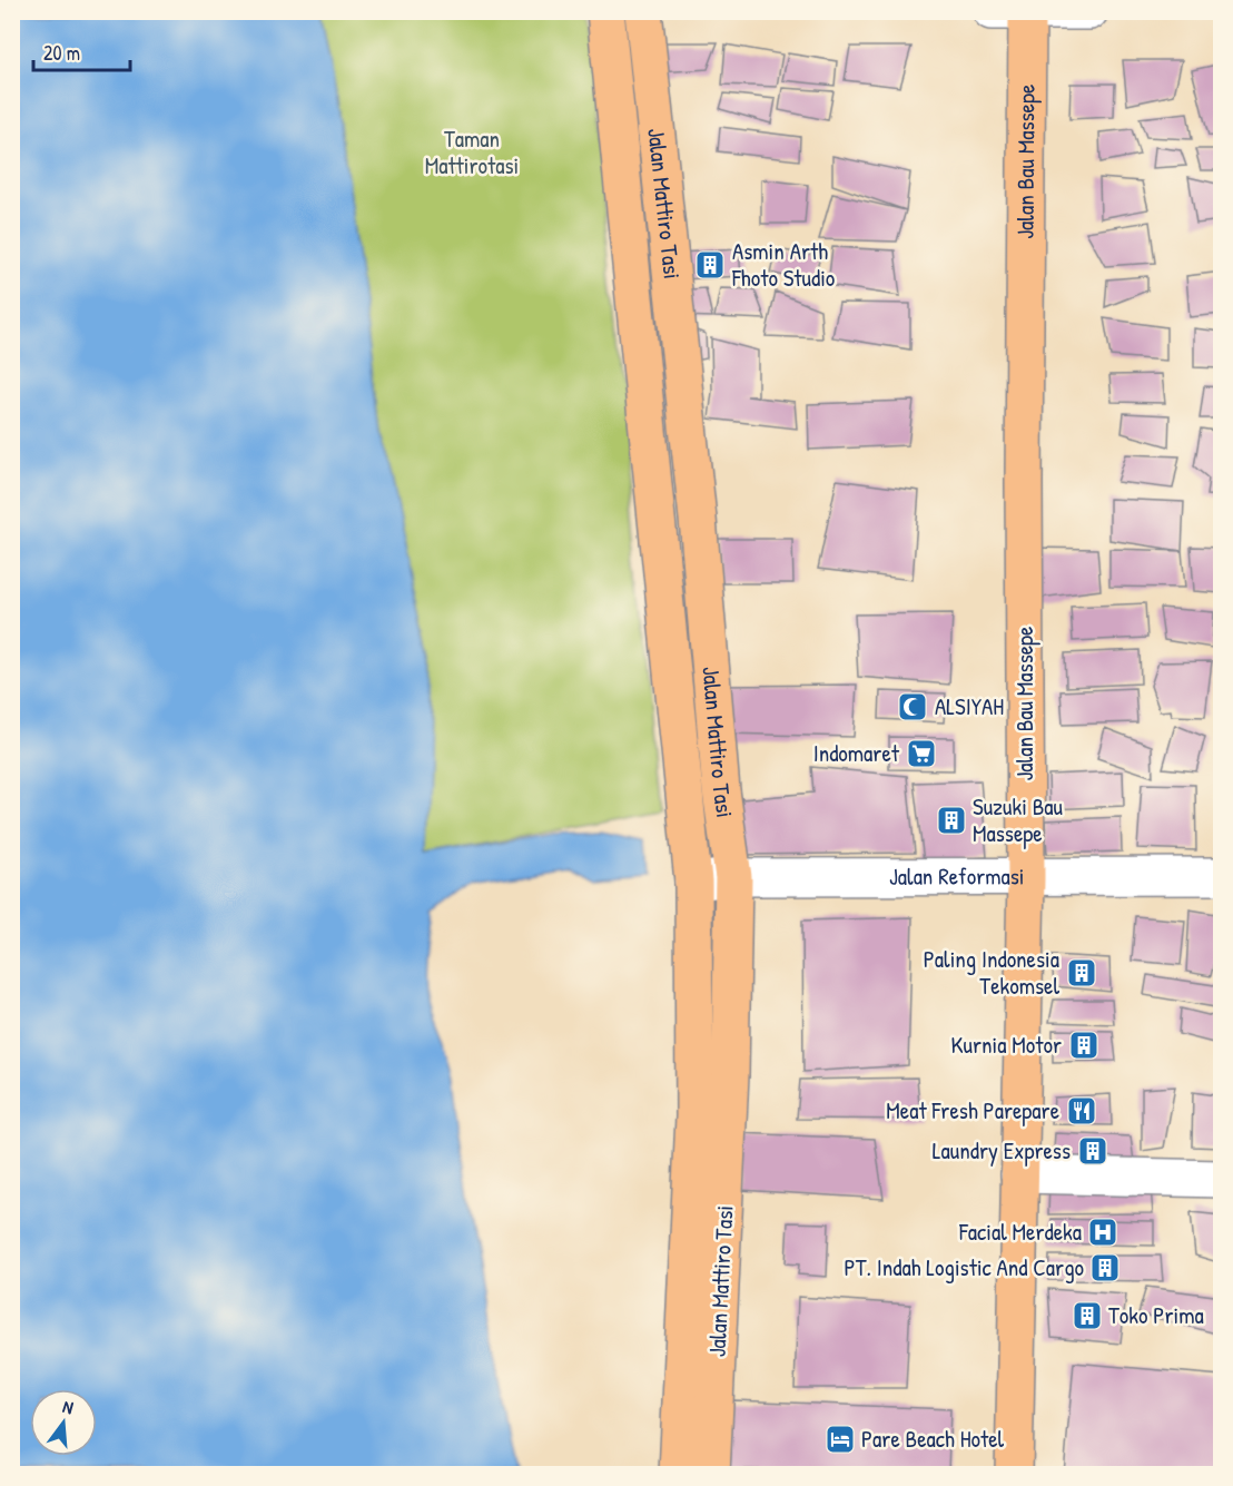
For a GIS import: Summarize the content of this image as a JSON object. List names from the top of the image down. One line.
{"streets":{"main road":["Jalan Bau Massepe","Jalan Mattiro Tasi"],"street":["Jalan Reformasi"]},"crossings":[["Jalan Bau Massepe","Jalan Reformasi"],["Jalan Mattiro Tasi","Jalan Reformasi"]],"parks":["Taman Mattirotasi"],"places":{"building":["Asmin Arth Fhoto Studio","Suzuki Bau Massepe","Paling Indonesia Tekomsel","Kurnia Motor","Laundry Express","PT. Indah Logistic And Cargo","Toko Prima"],"mosque":["ALSIYAH"],"supermarket":["Indomaret"],"restaurant":["Meat Fresh Parepare"],"hospital":["Facial Merdeka"],"hotel":["Pare Beach Hotel"]},"scale_bar":"20 m","north":"top"}
